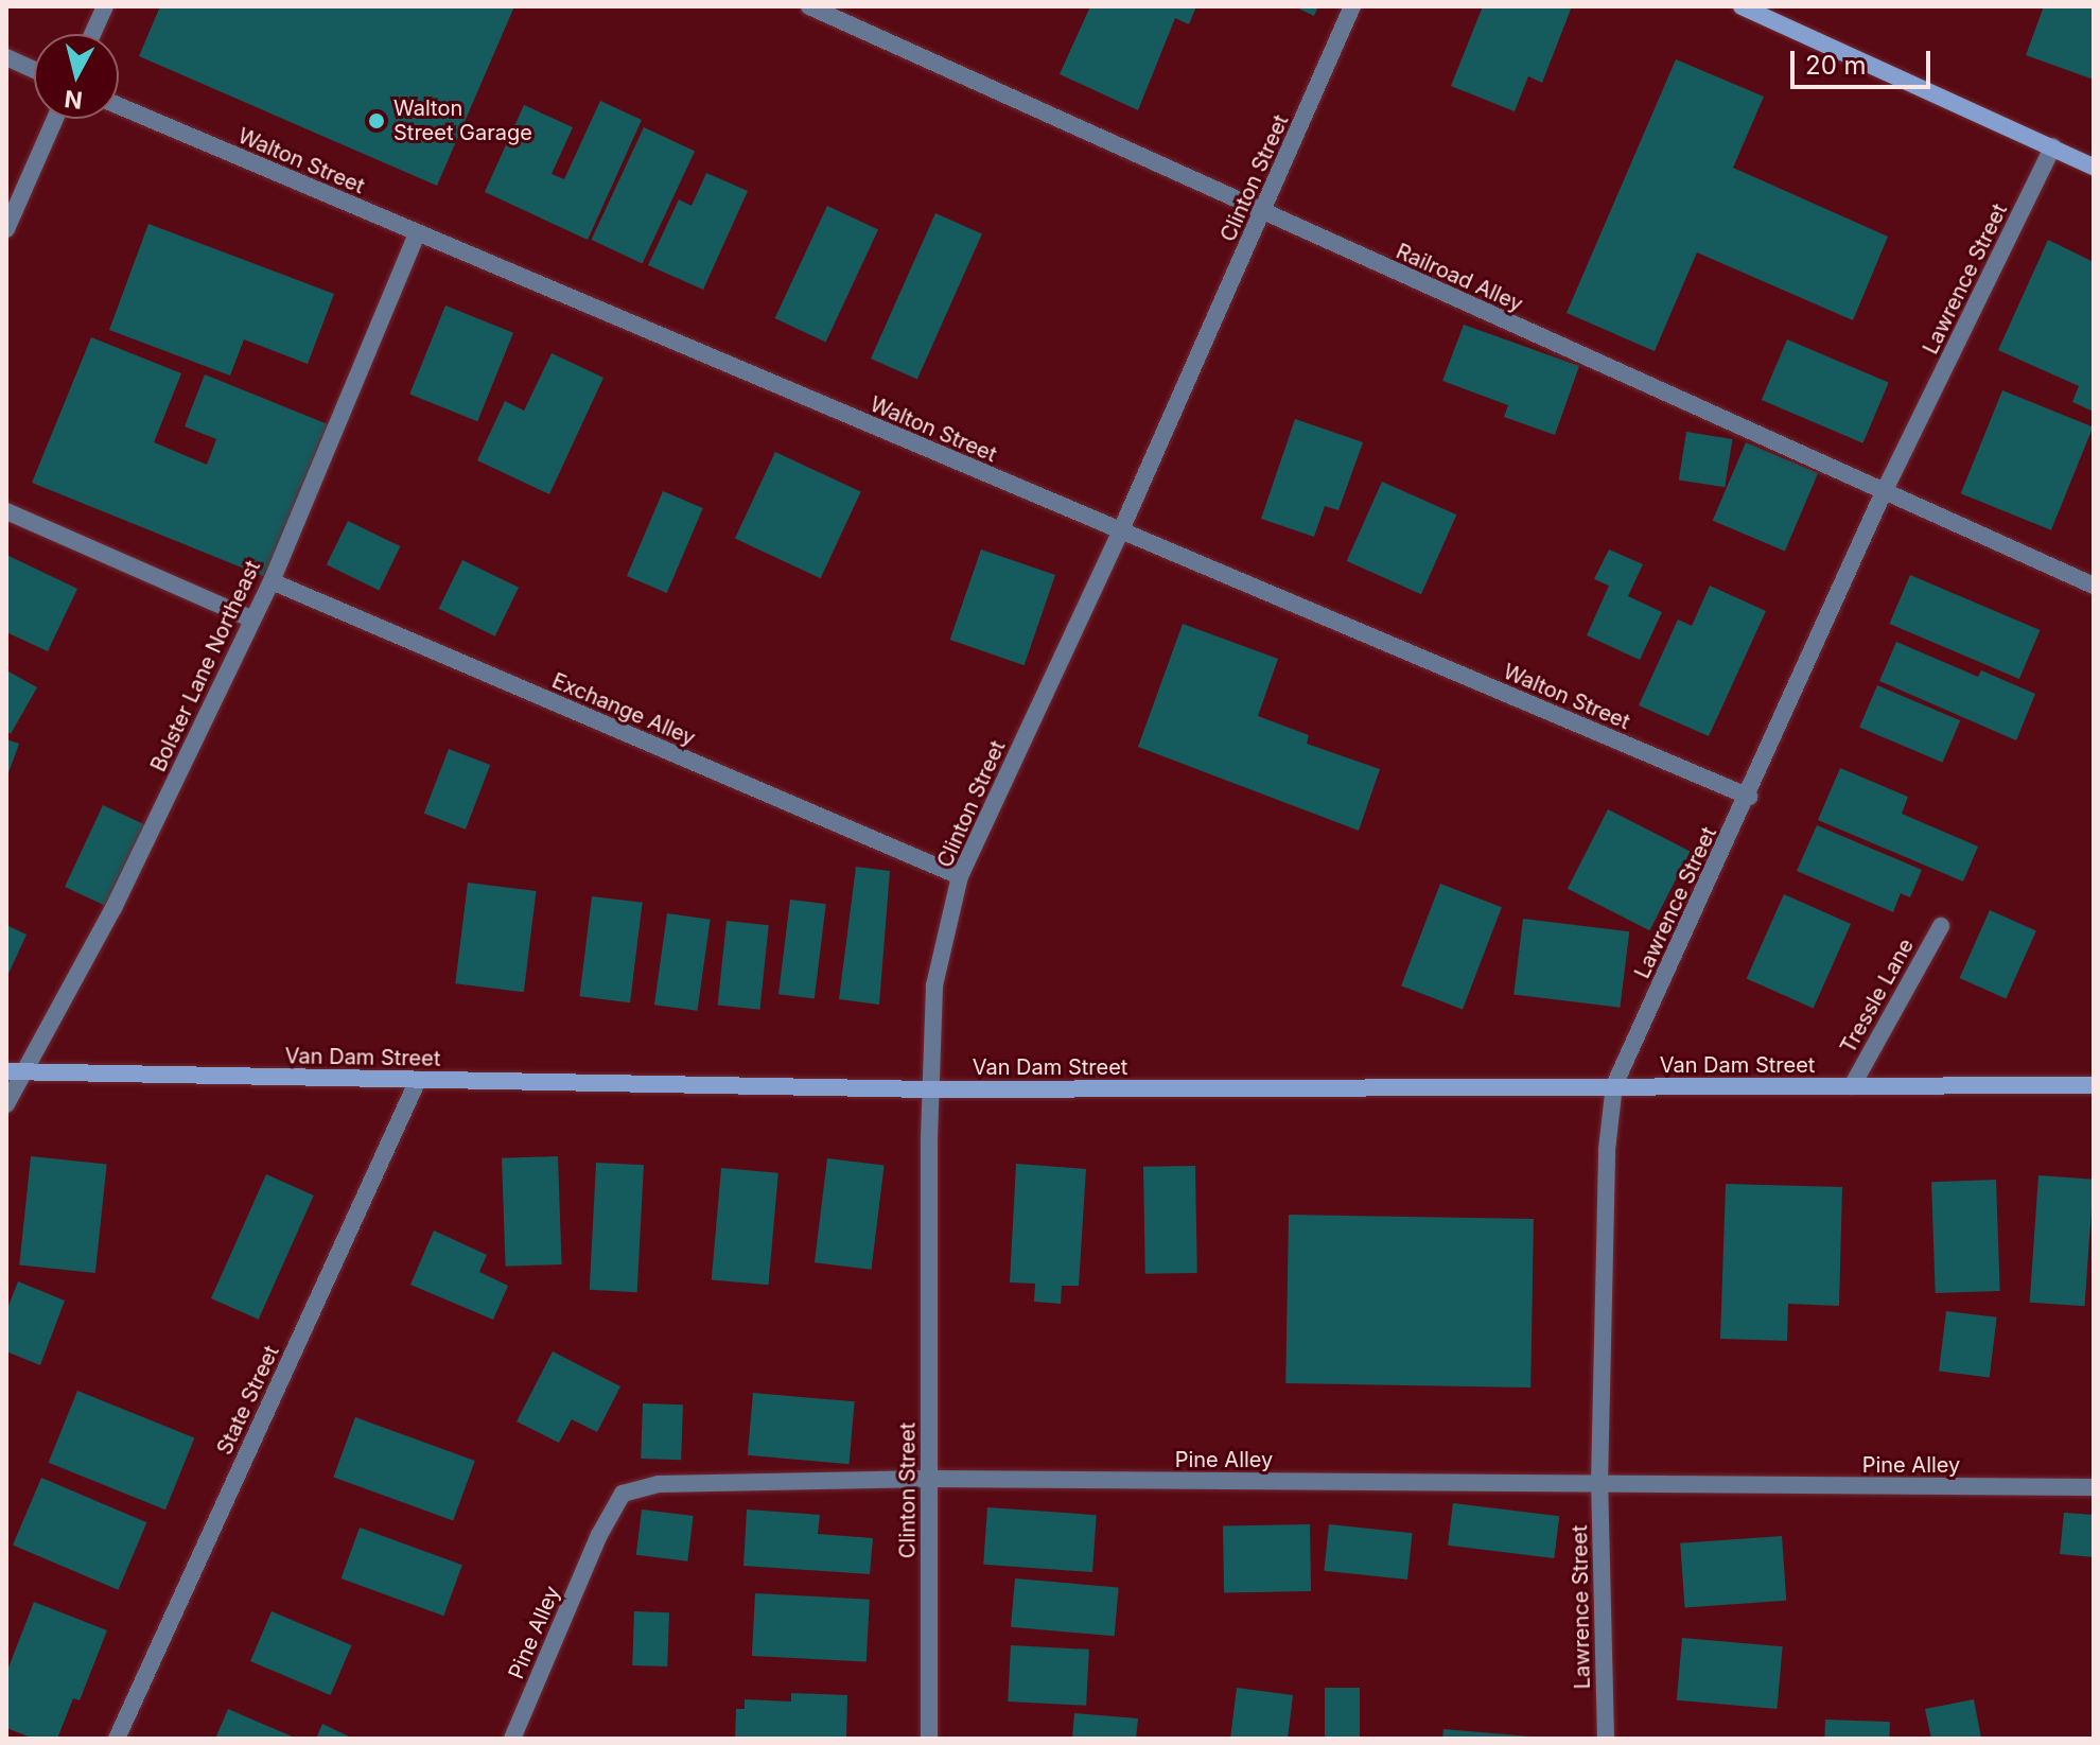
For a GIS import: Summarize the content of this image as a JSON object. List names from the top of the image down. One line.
{"streets":{"main road":["Van Dam Street"],"street":["Walton Street","Clinton Street","Railroad Alley","Lawrence Street","Bolster Lane Northeast","Exchange Alley","Tressle Lane","State Street","Pine Alley"]},"crossings":[["Walton Street","Clinton Street"],["Walton Street","Lawrence Street"],["Walton Street","Bolster Lane Northeast"],["Clinton Street","Railroad Alley"],["Clinton Street","Exchange Alley"],["Clinton Street","Van Dam Street"],["Clinton Street","Pine Alley"],["Railroad Alley","Lawrence Street"],["Lawrence Street","Van Dam Street"],["Lawrence Street","Pine Alley"],["Bolster Lane Northeast","Exchange Alley"],["Bolster Lane Northeast","Van Dam Street"],["Tressle Lane","Van Dam Street"],["Van Dam Street","State Street"]],"places":["Walton Street Garage"],"scale_bar":"20 m","north":"bottom"}
